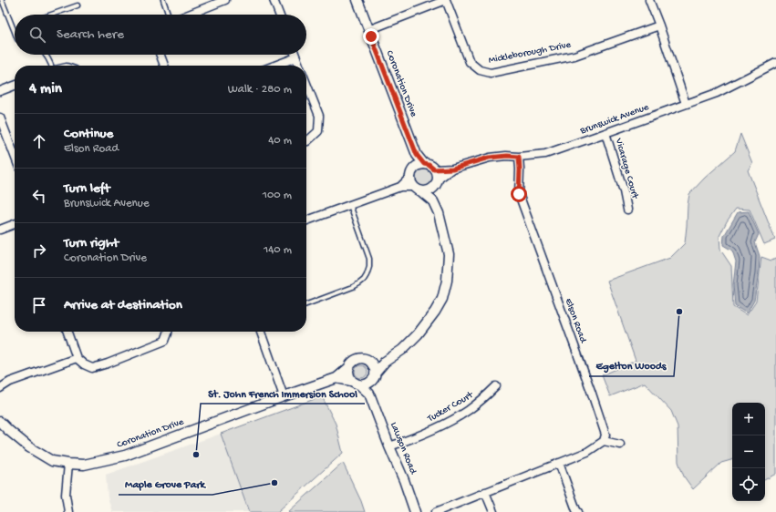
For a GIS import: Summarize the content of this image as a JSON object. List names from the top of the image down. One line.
{"streets":{"street":["Mickleborough Drive","Coronation Drive","Brunswick Avenue","Vicarage Court","Elson Road","Tucker Court","Lawson Road"]},"crossings":[["Coronation Drive","Brunswick Avenue"],["Coronation Drive","Lawson Road"],["Brunswick Avenue","Vicarage Court"],["Brunswick Avenue","Elson Road"],["Tucker Court","Lawson Road"]],"places":["Egelton Woods","St. John French Immersion School","Maple Grove Park"],"page":{"search":"Search here","heading":["4 min","Walk · 280 m"],"list":[["Continue","Elson Road","40 m"],["Turn left","Brunswick Avenue","100 m"],["Turn right","Coronation Drive","140 m"],"Arrive at destination"],"map_buttons":["+","−"]}}
